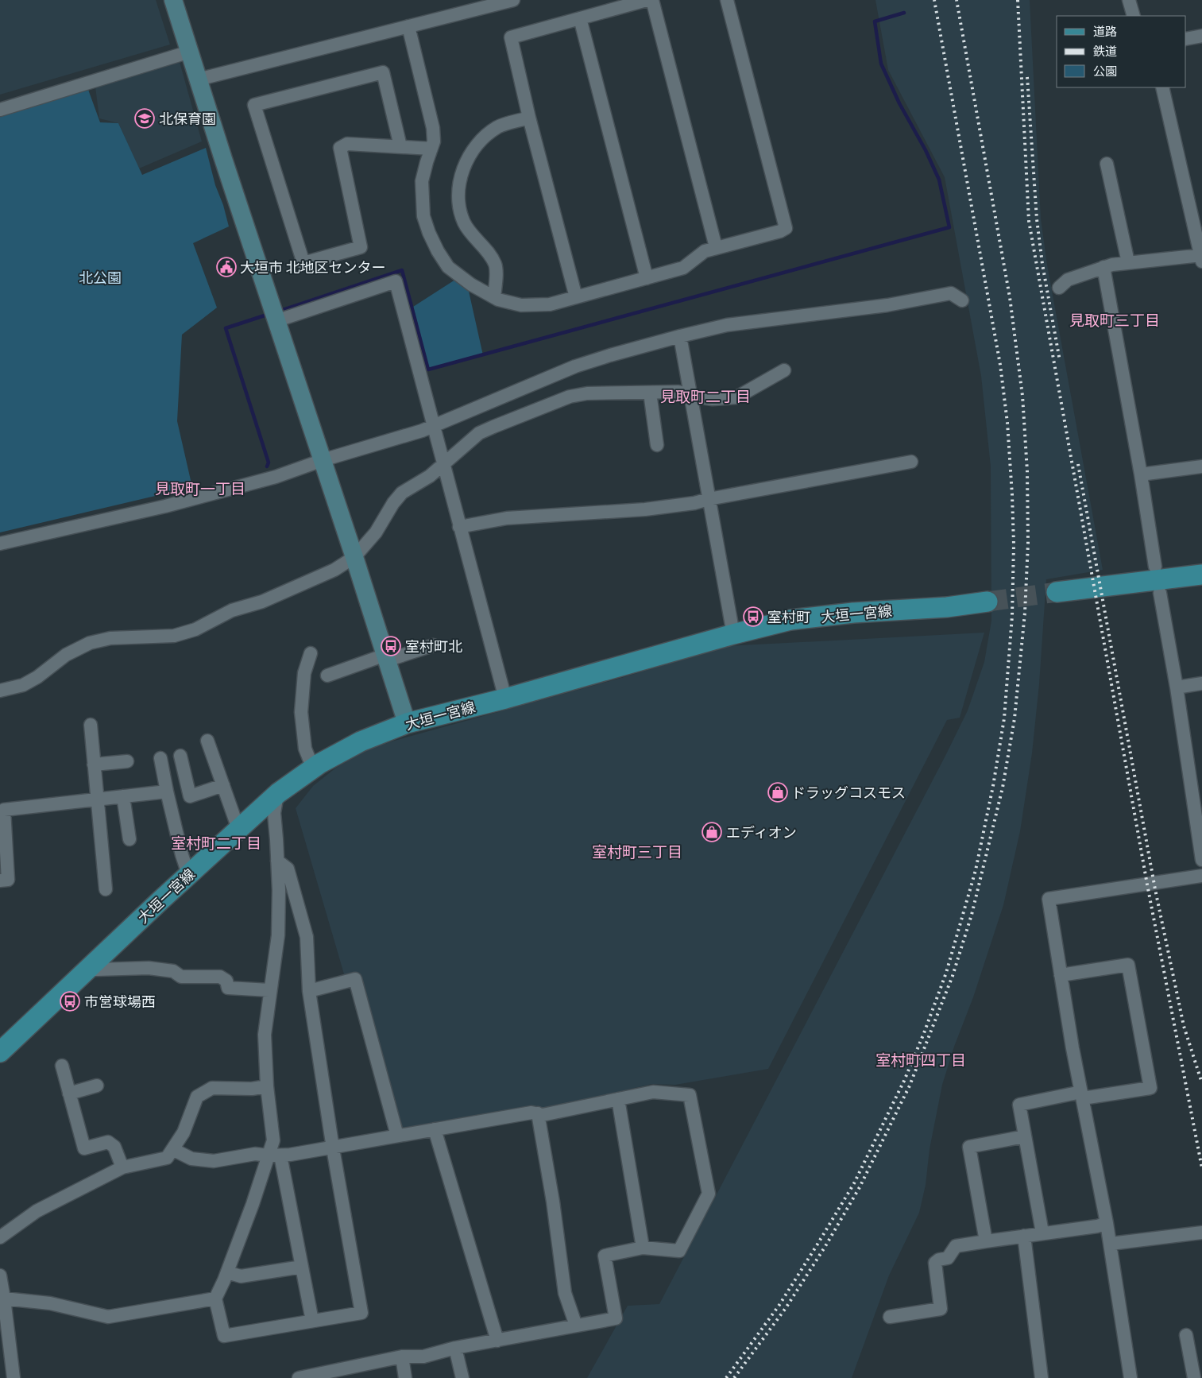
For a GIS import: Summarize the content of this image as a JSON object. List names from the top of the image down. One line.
{"streets":{"main road":["大垣一宮線"]},"districts":["見取町三丁目","見取町二丁目","見取町一丁目","室村町二丁目","室村町三丁目","室村町四丁目"],"parks":["北公園"],"places":{"school or university":["北保育園"],"public building":["大垣市 北地区センター"],"bus stop":["室村町","室村町北","市営球場西"],"shop":["ドラッグコスモス","エディオン"]},"legend":["道路","鉄道","公園"]}
